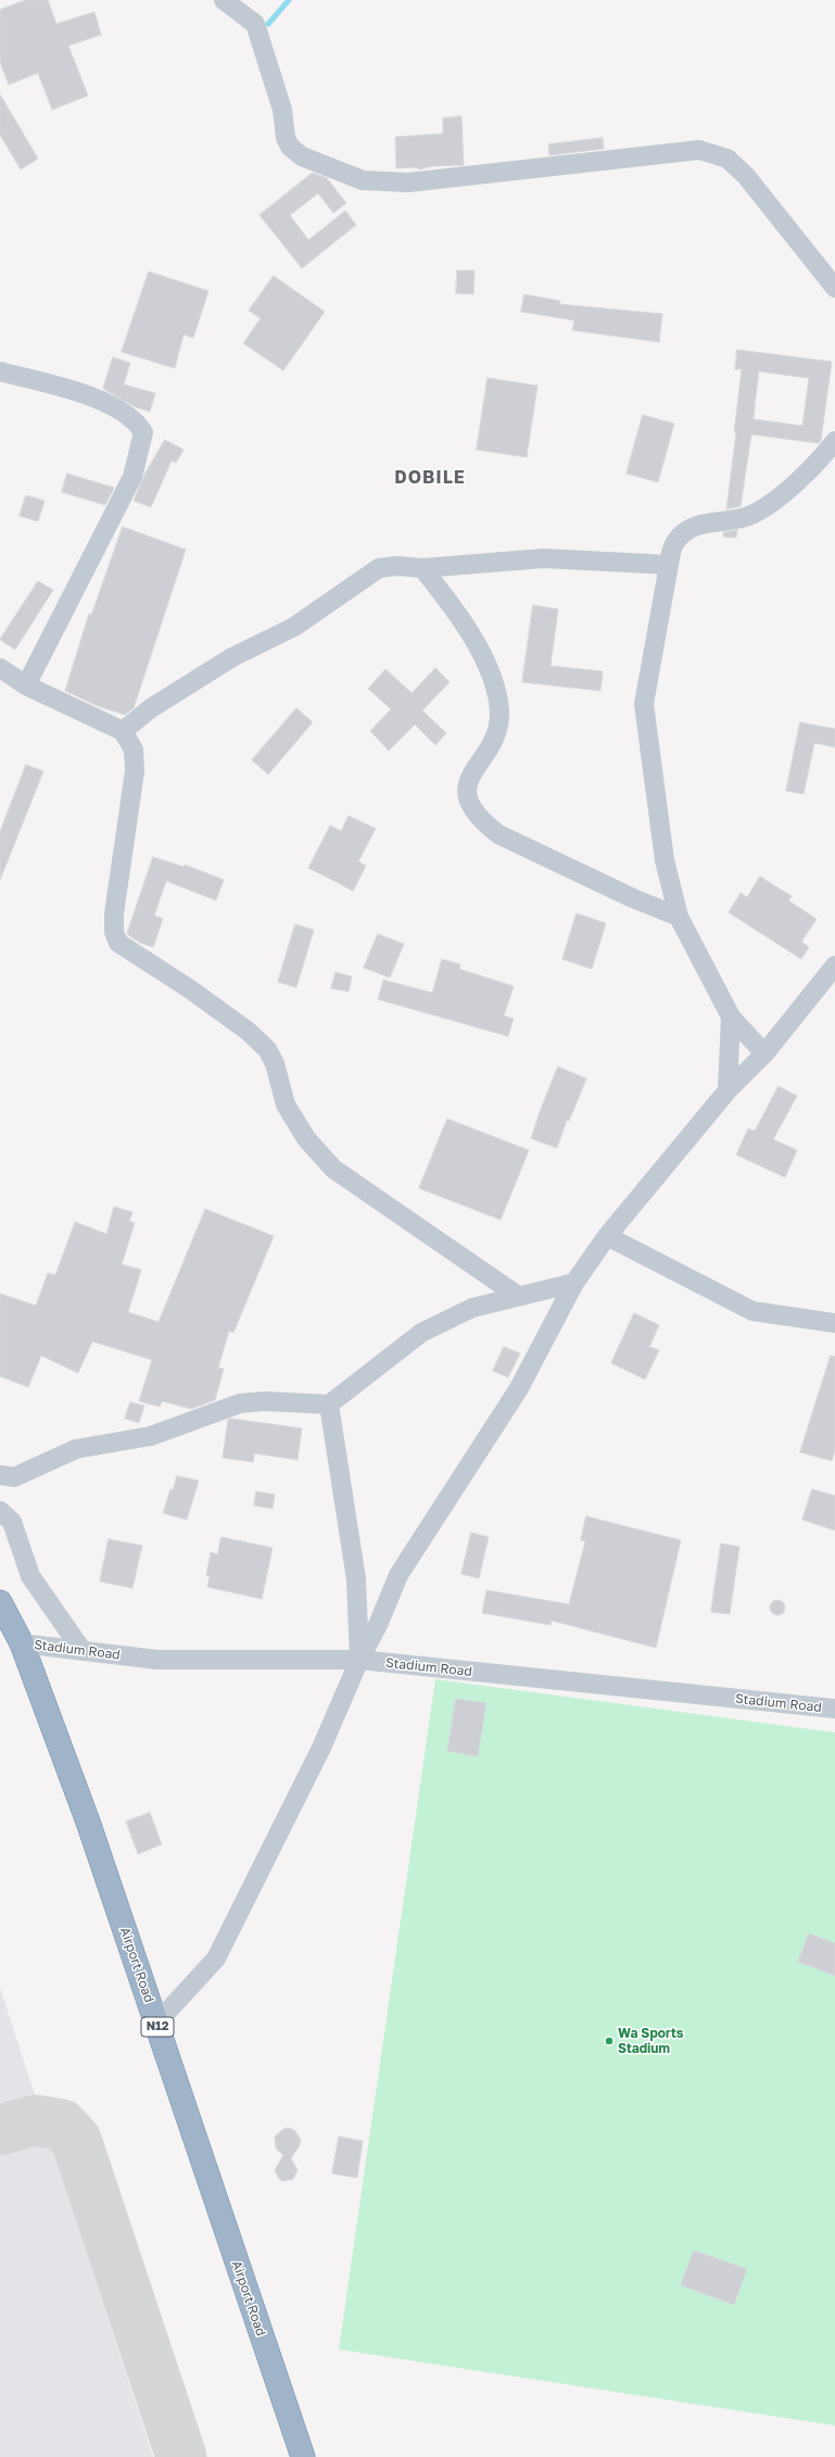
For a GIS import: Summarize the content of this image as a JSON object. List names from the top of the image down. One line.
{"streets":{"highway":["Airport Road","N12"],"street":["Stadium Road"]},"crossings":[["Stadium Road","Airport Road"]],"districts":["DOBILE"],"places":["Wa Sports Stadium"]}
